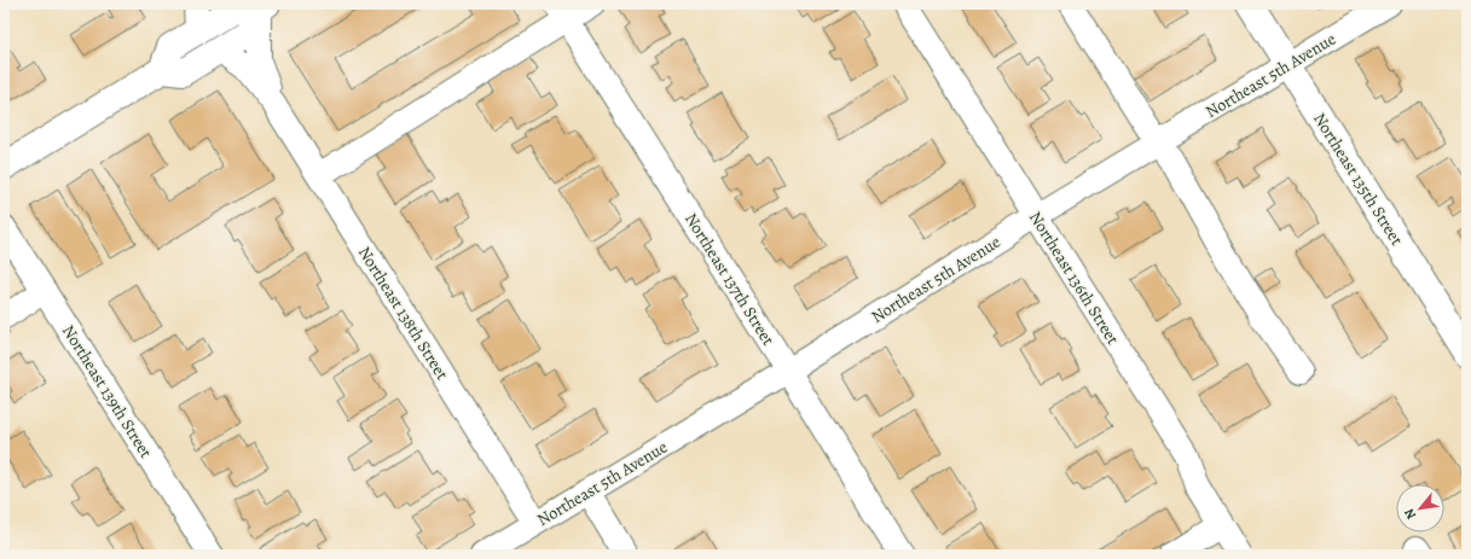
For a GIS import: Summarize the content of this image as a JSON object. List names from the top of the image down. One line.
{"streets":{"main road":["Northeast 135th Street"],"street":["Northeast 5th Avenue","Northeast 136th Street","Northeast 137th Street","Northeast 138th Street","Northeast 139th Street"]},"crossings":[["Northeast 5th Avenue","Northeast 135th Street"],["Northeast 5th Avenue","Northeast 136th Street"],["Northeast 5th Avenue","Northeast 137th Street"],["Northeast 5th Avenue","Northeast 138th Street"]],"north":"bottom left"}
